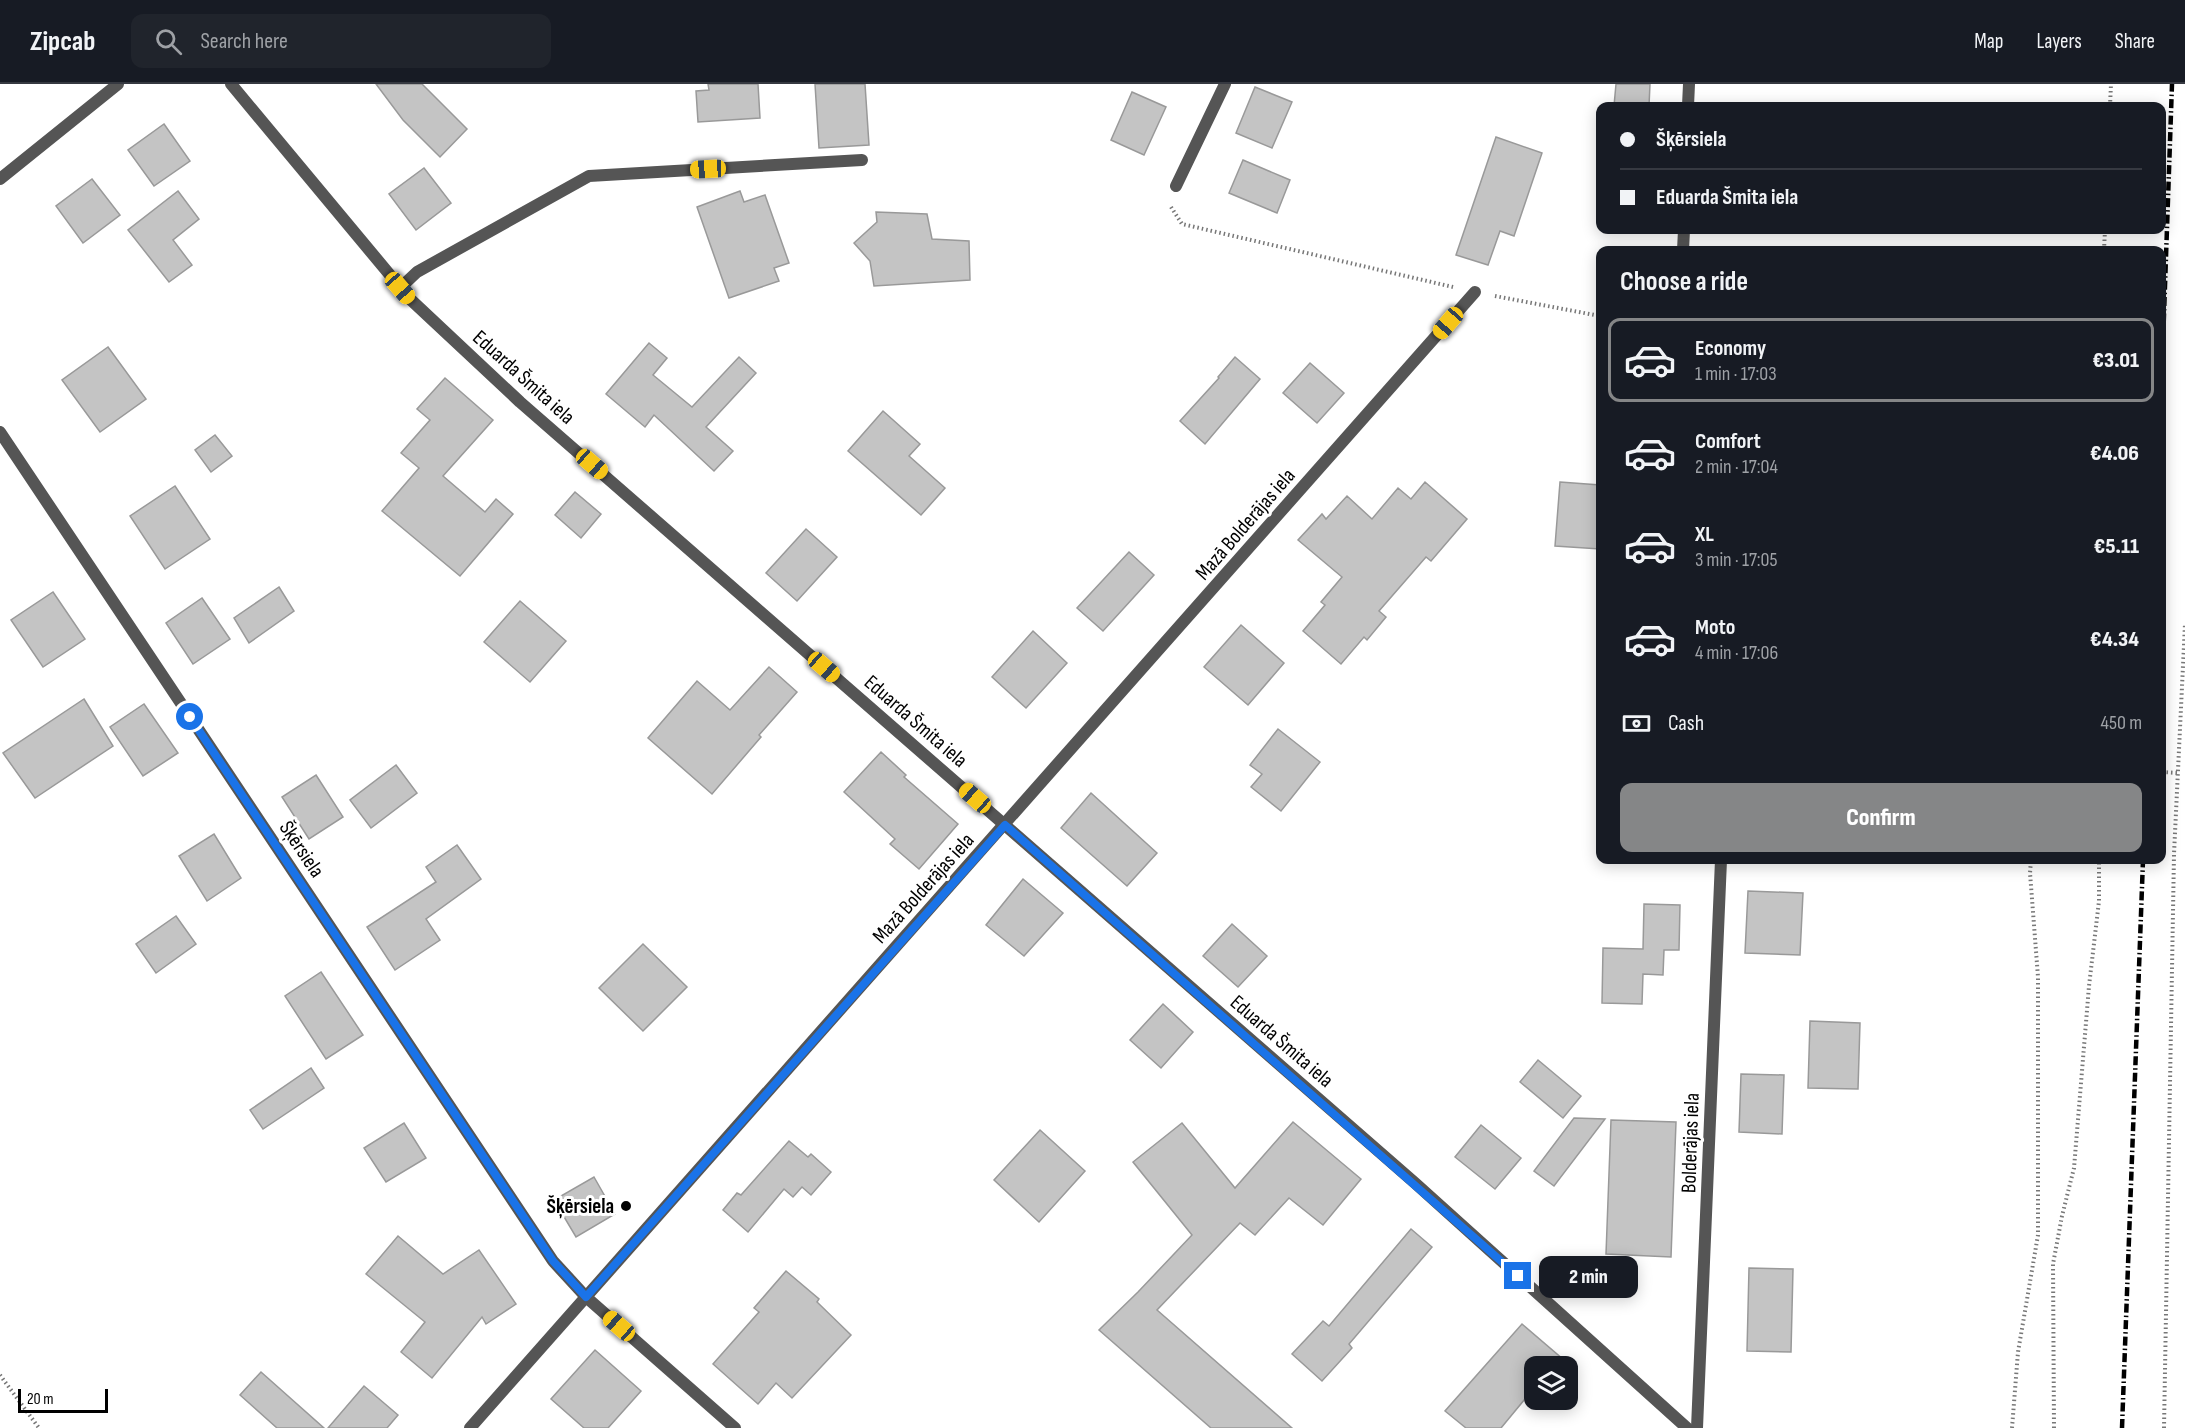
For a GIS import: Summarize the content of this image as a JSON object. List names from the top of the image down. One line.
{"streets":{"street":["Eduarda Šmita iela","Mazā Bolderājas iela","Šķērsiela","Bolderājas iela"]},"crossings":[["Eduarda Šmita iela","Mazā Bolderājas iela"],["Mazā Bolderājas iela","Šķērsiela"]],"places":["Šķērsiela"],"scale_bar":"20 m","page":{"header":"Zipcab","search":"Search here","nav":["Map","Layers","Share"],"banner":["Šķērsiela","Eduarda Šmita iela"],"heading":"Choose a ride","list":[{"name":"Economy","note":"1 min · 17:03","value":"€3.01"},{"name":"Comfort","note":"2 min · 17:04","value":"€4.06"},{"name":"XL","note":"3 min · 17:05","value":"€5.11"},{"name":"Moto","note":"4 min · 17:06","value":"€4.34"}],"pay":["Cash","450 m"],"buttons":"Confirm","bubble":"2 min","scale":"20 m"}}
